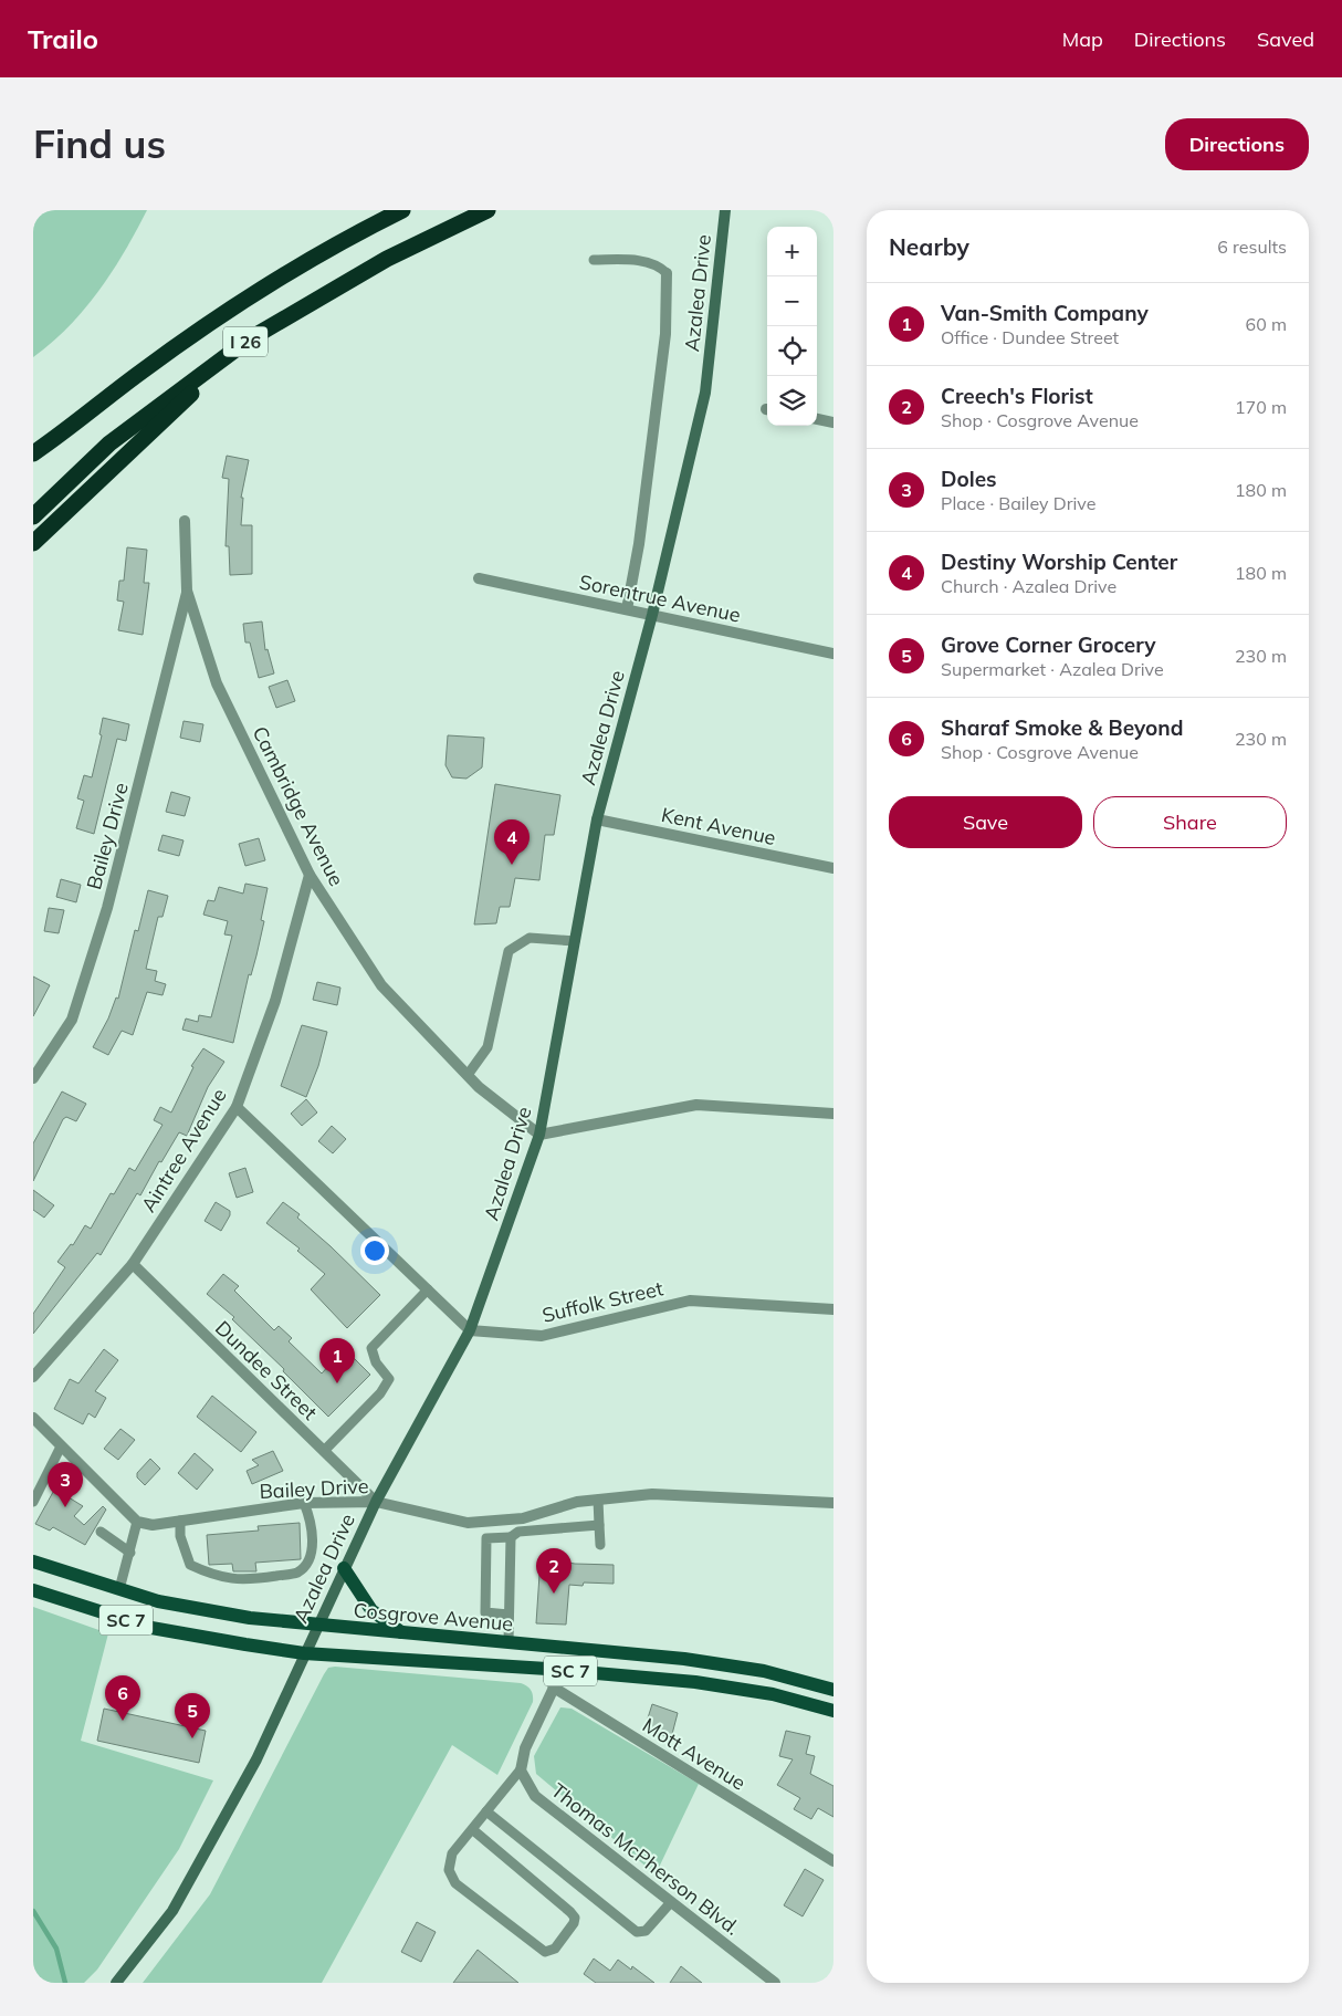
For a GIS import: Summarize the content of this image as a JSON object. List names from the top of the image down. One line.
{"streets":{"highway":["I 26"],"main road":["Cosgrove Avenue","SC 7"],"street":["Azalea Drive","Sorentrue Avenue","Cambridge Avenue","Kent Avenue","Bailey Drive","Aintree Avenue","Suffolk Street","Dundee Street","Mott Avenue","Thomas McPherson Blvd."]},"crossings":[["Azalea Drive","Sorentrue Avenue"],["Azalea Drive","Cambridge Avenue"],["Azalea Drive","Kent Avenue"],["Azalea Drive","Bailey Drive"],["Azalea Drive","Suffolk Street"],["Azalea Drive","Dundee Street"],["Azalea Drive","Cosgrove Avenue"],["Azalea Drive","SC 7"],["Cambridge Avenue","Bailey Drive"],["Cambridge Avenue","Aintree Avenue"],["Bailey Drive","Dundee Street"],["Aintree Avenue","Dundee Street"]],"page":{"header":"Trailo","nav":["Map","Directions","Saved"],"buttons":["Directions",["Save","Share"]],"title":"Find us","heading":["Nearby","6 results"],"map_buttons":["+","−"],"list":[{"mark":"1","name":"Van-Smith Company","note":"Office · Dundee Street","value":"60 m"},{"mark":"2","name":"Creech's Florist","note":"Shop · Cosgrove Avenue","value":"170 m"},{"mark":"3","name":"Doles","note":"Place · Bailey Drive","value":"180 m"},{"mark":"4","name":"Destiny Worship Center","note":"Church · Azalea Drive","value":"180 m"},{"mark":"5","name":"Grove Corner Grocery","note":"Supermarket · Azalea Drive","value":"230 m"},{"mark":"6","name":"Sharaf Smoke & Beyond","note":"Shop · Cosgrove Avenue","value":"230 m"}],"pins":["4","1","3","2","6","5"]}}
